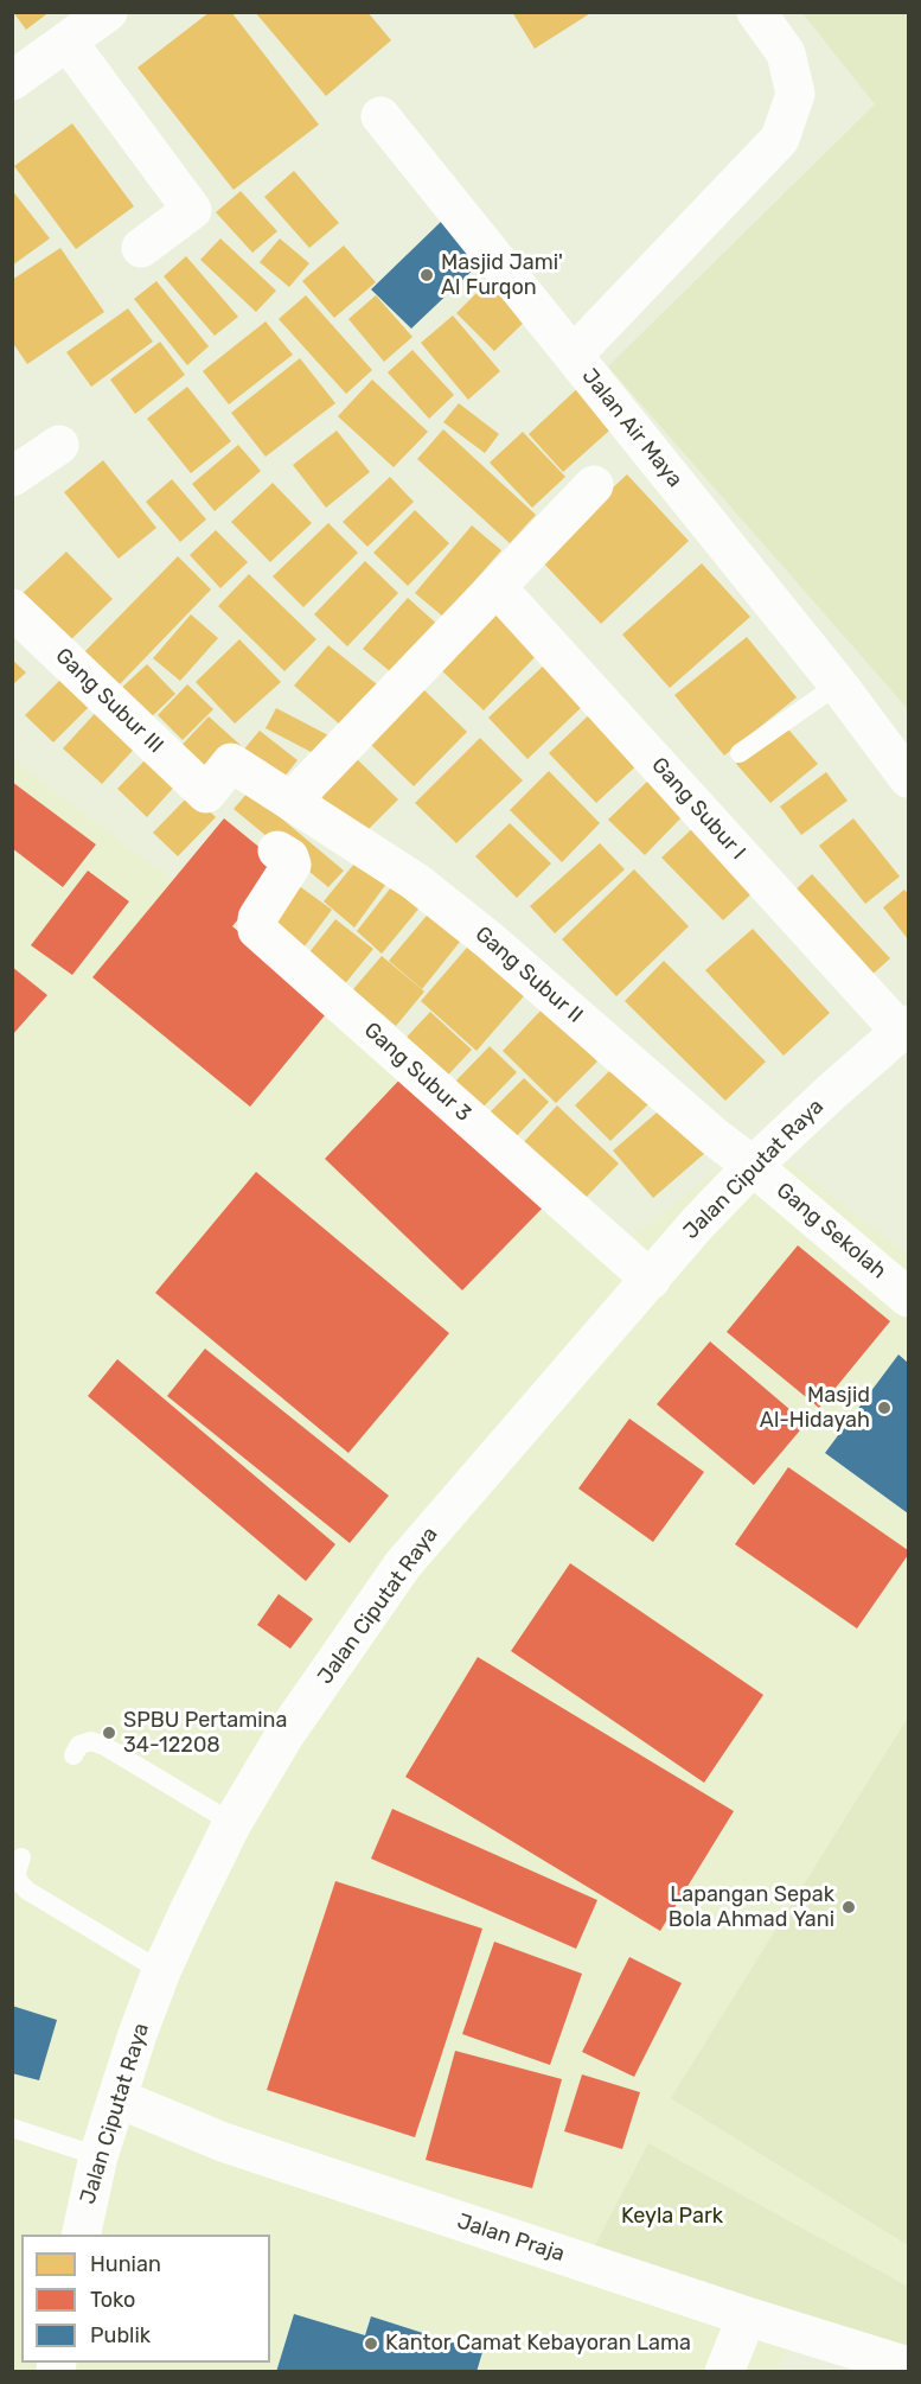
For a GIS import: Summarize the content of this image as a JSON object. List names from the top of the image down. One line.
{"streets":{"street":["Jalan Air Maya","Gang Subur III","Gang Subur I","Gang Subur II","Gang Subur 3","Jalan Ciputat Raya","Gang Sekolah","Jalan Praja"]},"crossings":[["Gang Subur III","Gang Subur II"],["Gang Subur I","Jalan Ciputat Raya"],["Gang Subur II","Jalan Ciputat Raya"],["Gang Subur II","Gang Sekolah"],["Gang Subur 3","Jalan Ciputat Raya"],["Jalan Ciputat Raya","Gang Sekolah"],["Jalan Ciputat Raya","Jalan Praja"]],"parks":["Keyla Park"],"places":["Masjid Jami' Al Furqon","Masjid Al-Hidayah","SPBU Pertamina 34-12208","Lapangan Sepak Bola Ahmad Yani","Kantor Camat Kebayoran Lama"],"legend":["Hunian","Toko","Publik"]}
